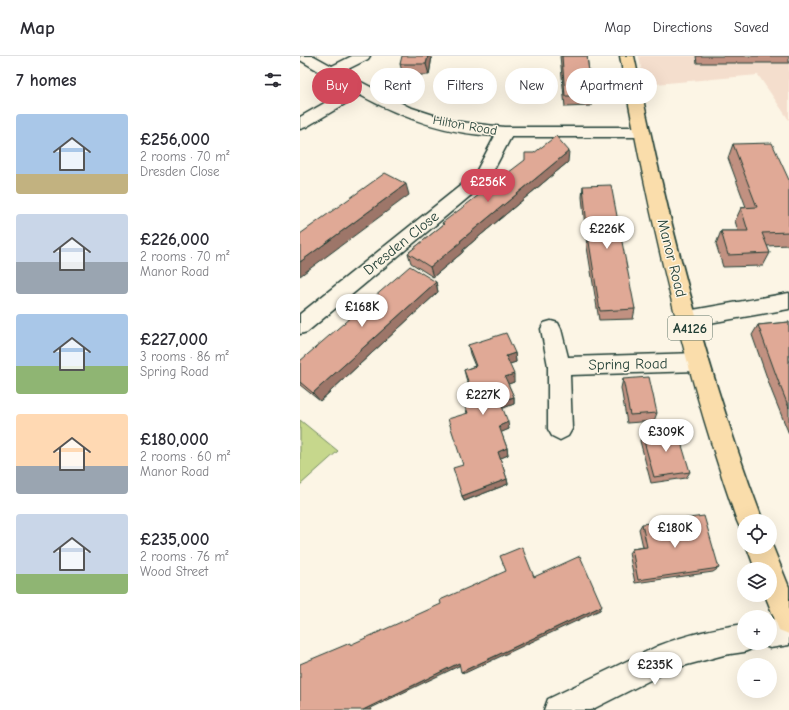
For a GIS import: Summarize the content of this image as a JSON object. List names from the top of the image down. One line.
{"streets":{"main road":["Manor Road","A4126"],"street":["Hilton Road","Dresden Close","Spring Road"]},"crossings":[["Hilton Road","Dresden Close"],["Hilton Road","Manor Road"],["Hilton Road","A4126"],["Manor Road","A4126"],["Manor Road","Spring Road"]],"page":{"header":"Map","nav":["Map","Directions","Saved"],"heading":"7 homes","chip":["Buy","Rent","Filters","New","Apartment"],"list":[{"name":"£256,000","note":"2 rooms · 70 m² · Dresden Close"},{"name":"£226,000","note":"2 rooms · 70 m² · Manor Road"},{"name":"£227,000","note":"3 rooms · 86 m² · Spring Road"},{"name":"£180,000","note":"2 rooms · 60 m² · Manor Road"},{"name":"£235,000","note":"2 rooms · 76 m² · Wood Street"}],"price":["£256K","£226K","£168K","£227K","£309K","£180K","£235K"],"map_buttons":["+","−"]}}
